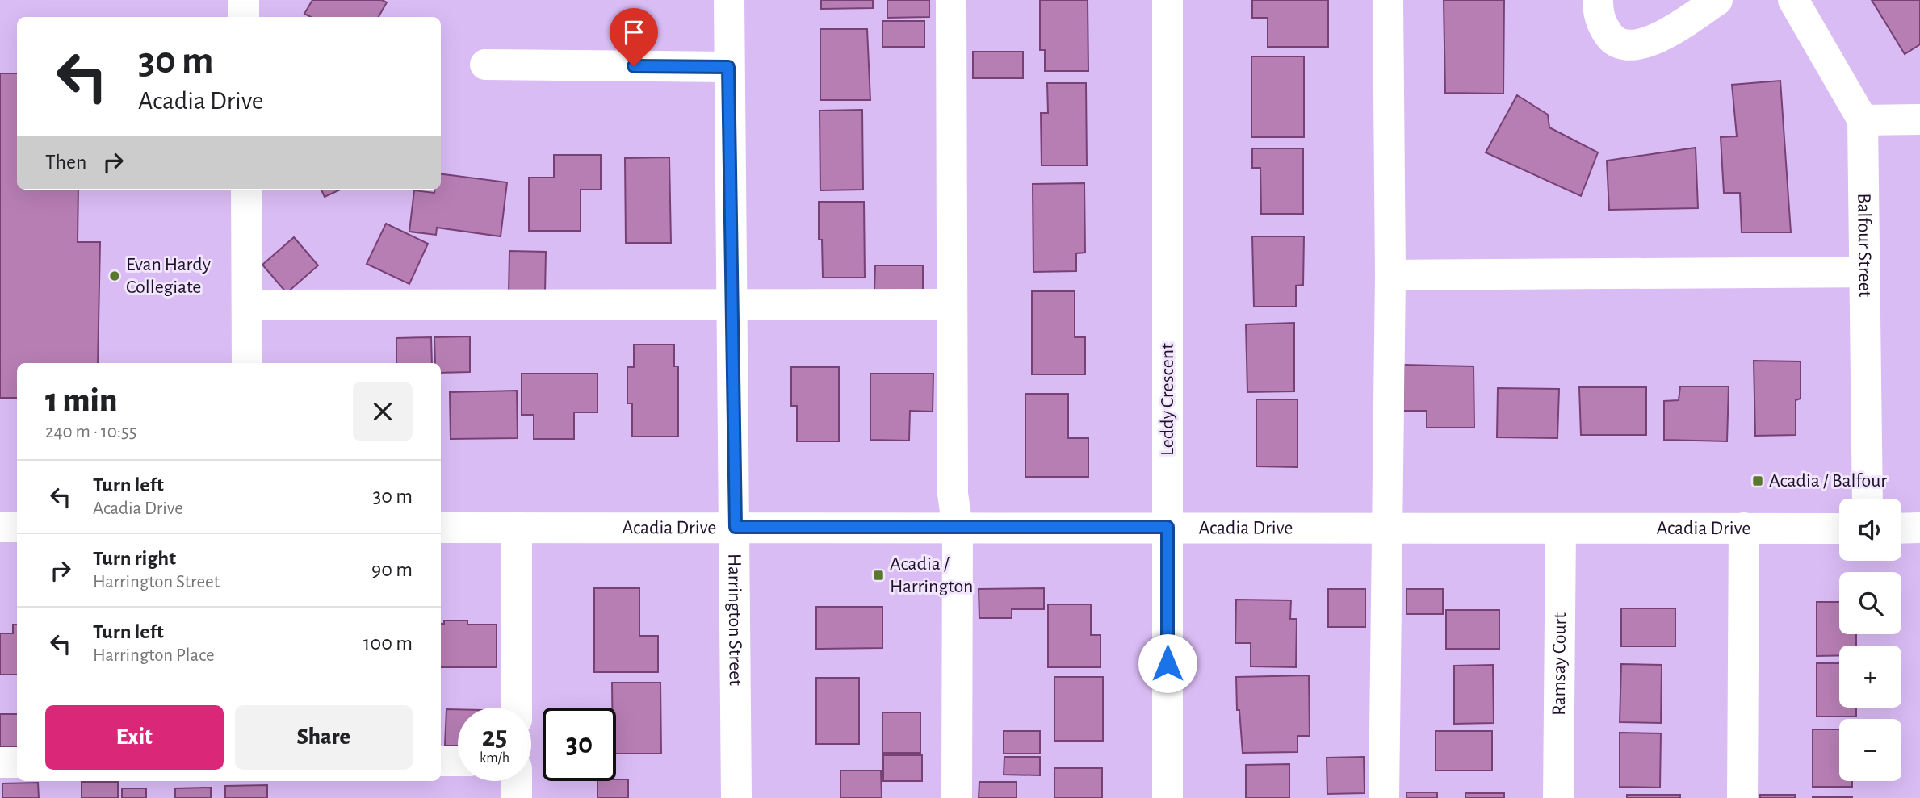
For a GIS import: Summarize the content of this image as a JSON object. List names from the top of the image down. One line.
{"streets":{"street":["Balfour Street","Leddy Crescent","Acadia Drive","Harrington Street","Ramsay Court"]},"crossings":[["Leddy Crescent","Acadia Drive"],["Acadia Drive","Harrington Street"],["Acadia Drive","Ramsay Court"]],"places":{"other":["Evan Hardy Collegiate"],"transit":["Acadia / Balfour","Acadia / Harrington"]},"page":{"turn":["30 m","Acadia Drive"],"then":"Then","heading":["1 min","240 m · 10:55"],"list":[{"name":"Turn left","note":"Acadia Drive","value":"30 m"},{"name":"Turn right","note":"Harrington Street","value":"90 m"},{"name":"Turn left","note":"Harrington Place","value":"100 m"}],"map_buttons":["+","−"],"buttons":["Exit","Share"],"speed":"25 km/h","limit":"30"}}
